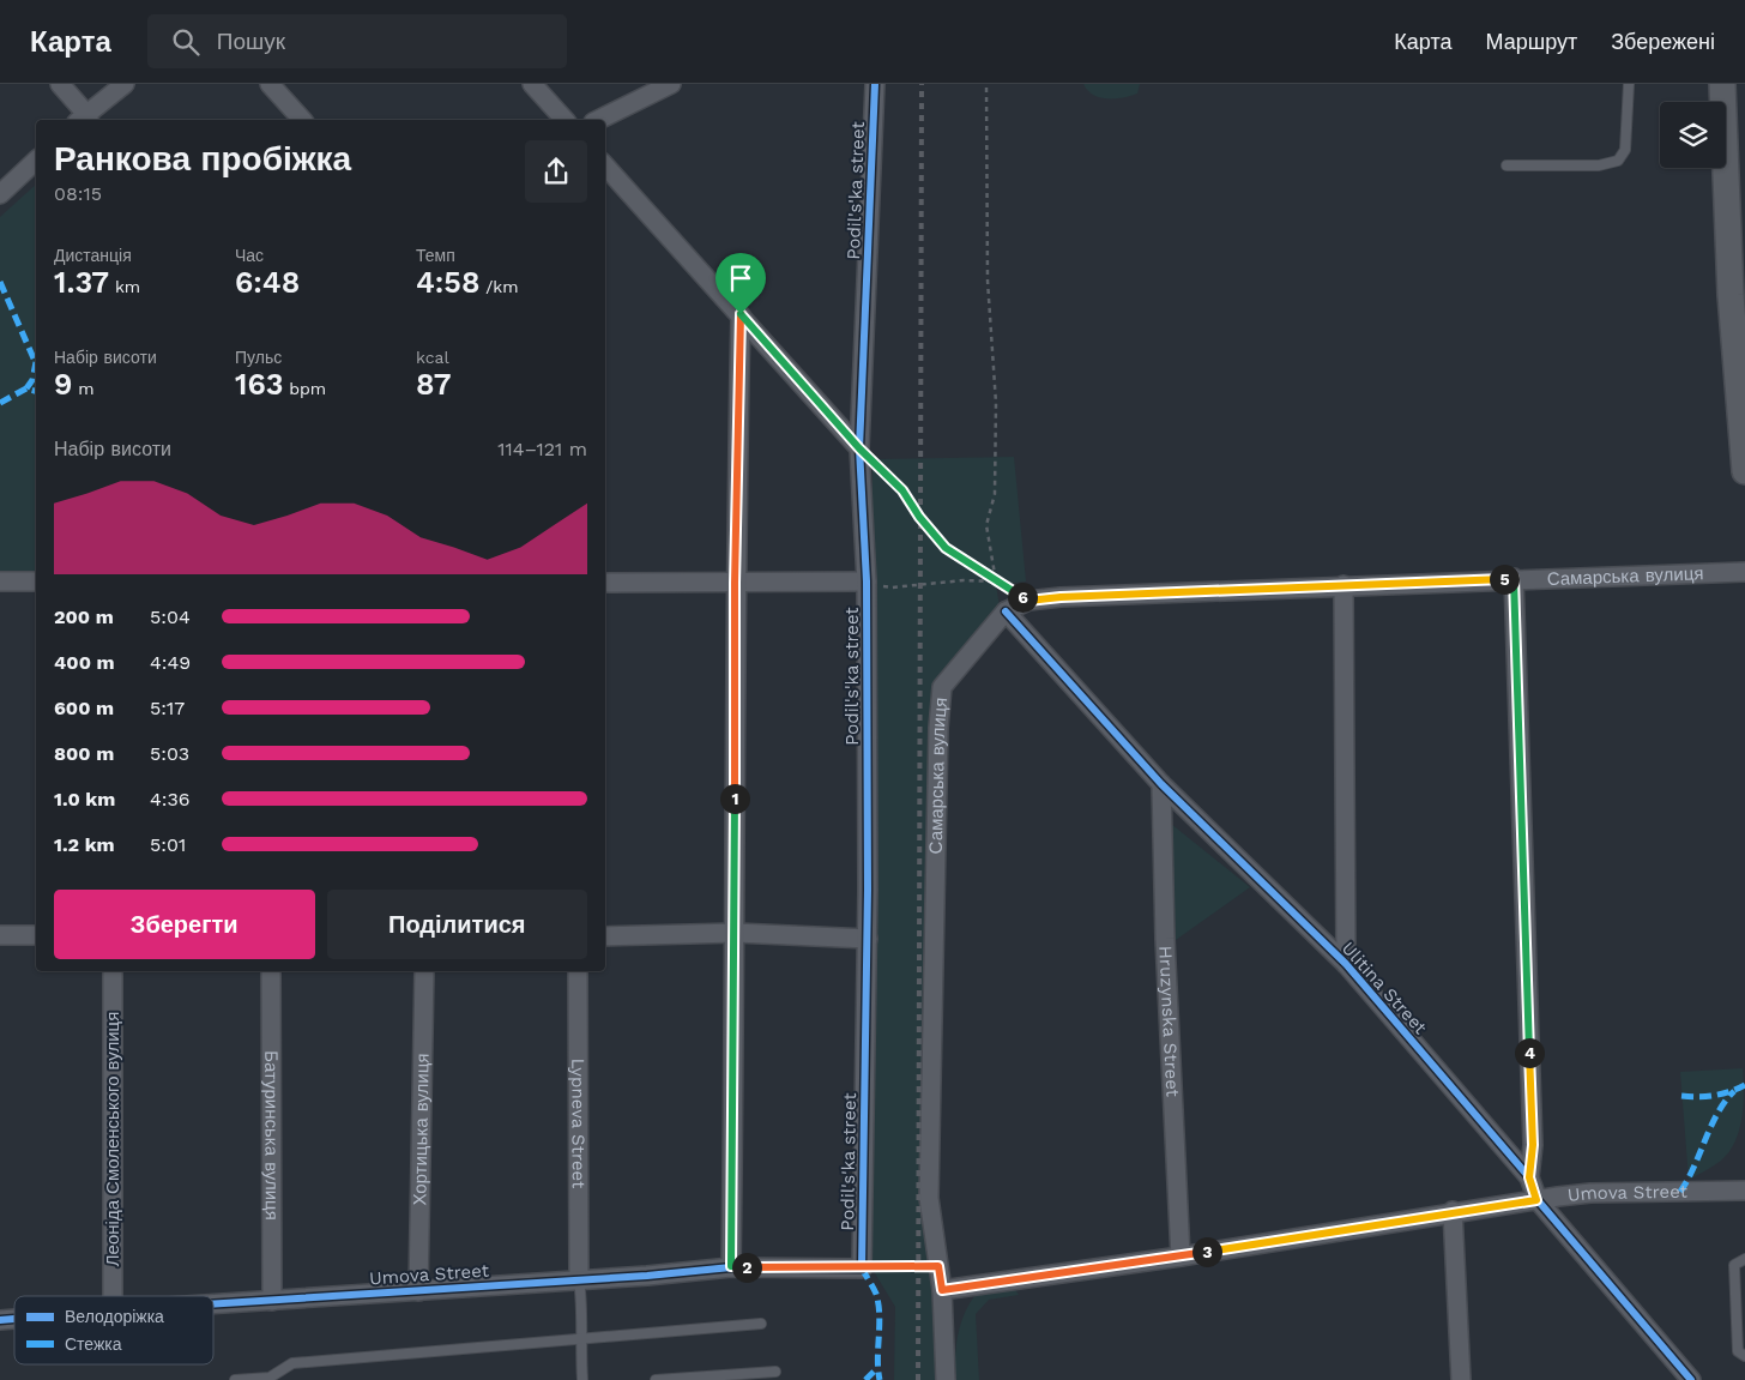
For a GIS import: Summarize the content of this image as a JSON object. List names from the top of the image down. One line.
{"streets":{"street":["Podil's'ka street","Самарська вулиця","Ulitina Street","Hruzynska Street","Lypneva Street","Хортицька вулиця","Батуринська вулиця","Леоніда Смоленського вулиця","Umova Street"]},"crossings":[["Podil's'ka street","Umova Street"],["Самарська вулиця","Ulitina Street"],["Самарська вулиця","Umova Street"],["Ulitina Street","Hruzynska Street"],["Ulitina Street","Umova Street"],["Hruzynska Street","Umova Street"],["Lypneva Street","Umova Street"],["Хортицька вулиця","Umova Street"],["Батуринська вулиця","Umova Street"]],"legend":["Велодоріжка","Стежка"],"page":{"header":"Карта","search":"Пошук","nav":["Карта","Маршрут","Збережені"],"heading":["Ранкова пробіжка","08:15"],"stats":[["Дистанція","1.37 km"],["Час","6:48"],["Темп","4:58 /km"],["Набір висоти","9 m"],["Пульс","163 bpm"],["kcal","87"]],"chart":["Набір висоти","114–121 m"],"pins":["5","6","1","4","3","2"],"list":[{"name":"200 m","note":"5:04"},{"name":"400 m","note":"4:49"},{"name":"600 m","note":"5:17"},{"name":"800 m","note":"5:03"},{"name":"1.0 km","note":"4:36"},{"name":"1.2 km","note":"5:01"}],"buttons":["Зберегти","Поділитися"]}}
